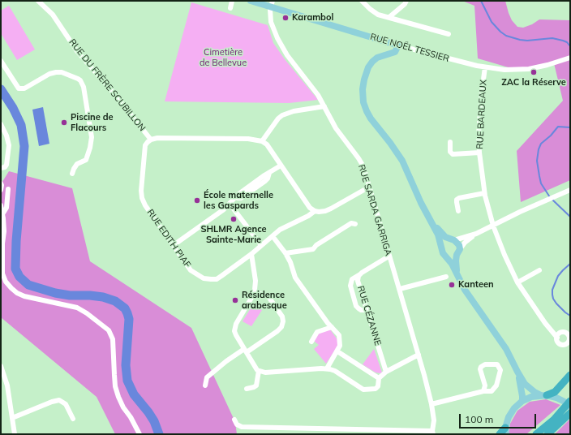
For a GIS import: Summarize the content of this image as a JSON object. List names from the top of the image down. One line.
{"streets":{"main road":["RUE NOËL TESSIER"],"street":["RUE DU FRÈRE SCUBILLON","RUE BARDEAUX","RUE SARDA GARRIGA","RUE EDITH PIAF","RUE CÉZANNE"]},"crossings":[["RUE NOËL TESSIER","RUE BARDEAUX"],["RUE NOËL TESSIER","RUE SARDA GARRIGA"],["RUE DU FRÈRE SCUBILLON","RUE EDITH PIAF"],["RUE SARDA GARRIGA","RUE CÉZANNE"]],"parks":["Cimetière de Bellevue"],"places":["Karambol","ZAC la Réserve","Piscine de Flacours","École maternelle les Gaspards","SHLMR Agence Sainte-Marie","Kanteen","Résidence arabesque"],"scale_bar":"100 m"}
